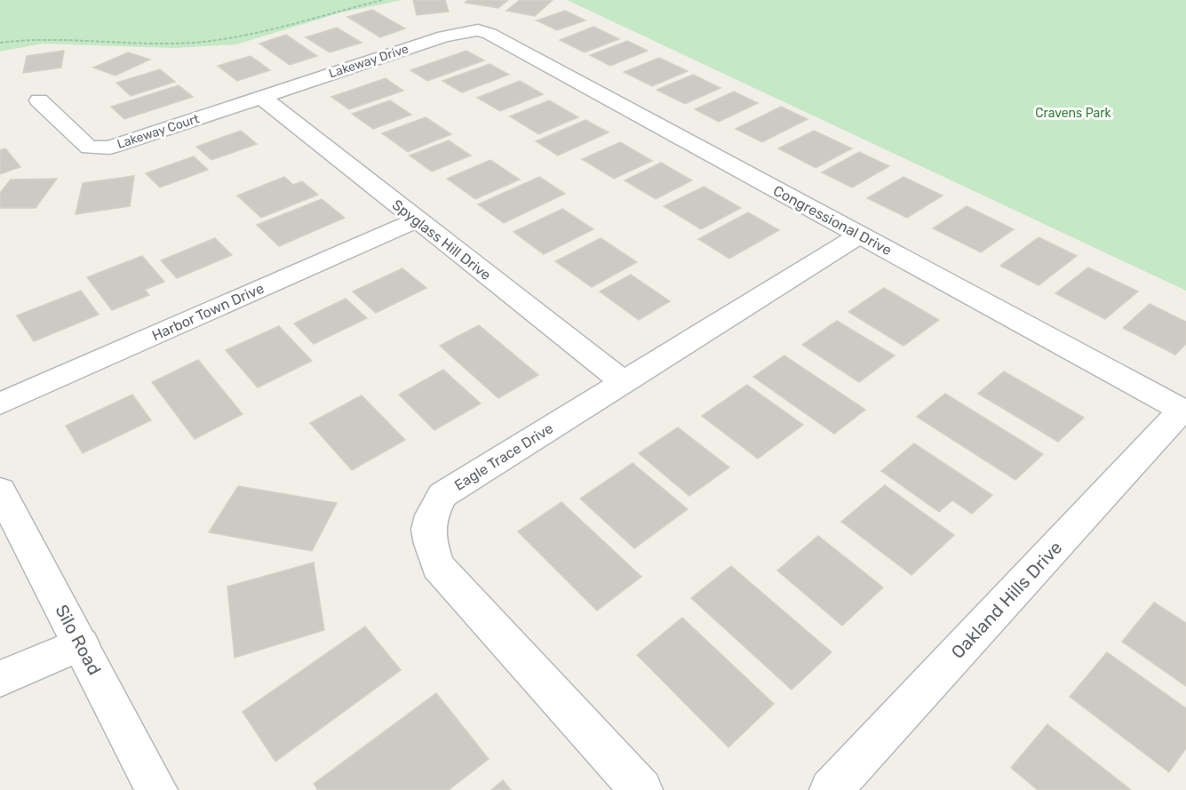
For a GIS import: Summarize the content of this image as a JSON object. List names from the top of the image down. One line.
{"streets":{"street":["Lakeway Drive","Lakeway Court","Congressional Drive","Spyglass Hill Drive","Harbor Town Drive","Eagle Trace Drive","Oakland Hills Drive","Silo Road"]},"crossings":[["Lakeway Drive","Lakeway Court"],["Lakeway Drive","Congressional Drive"],["Lakeway Drive","Spyglass Hill Drive"],["Lakeway Court","Spyglass Hill Drive"],["Congressional Drive","Eagle Trace Drive"],["Congressional Drive","Oakland Hills Drive"],["Spyglass Hill Drive","Harbor Town Drive"],["Spyglass Hill Drive","Eagle Trace Drive"]],"parks":["Cravens Park"]}
